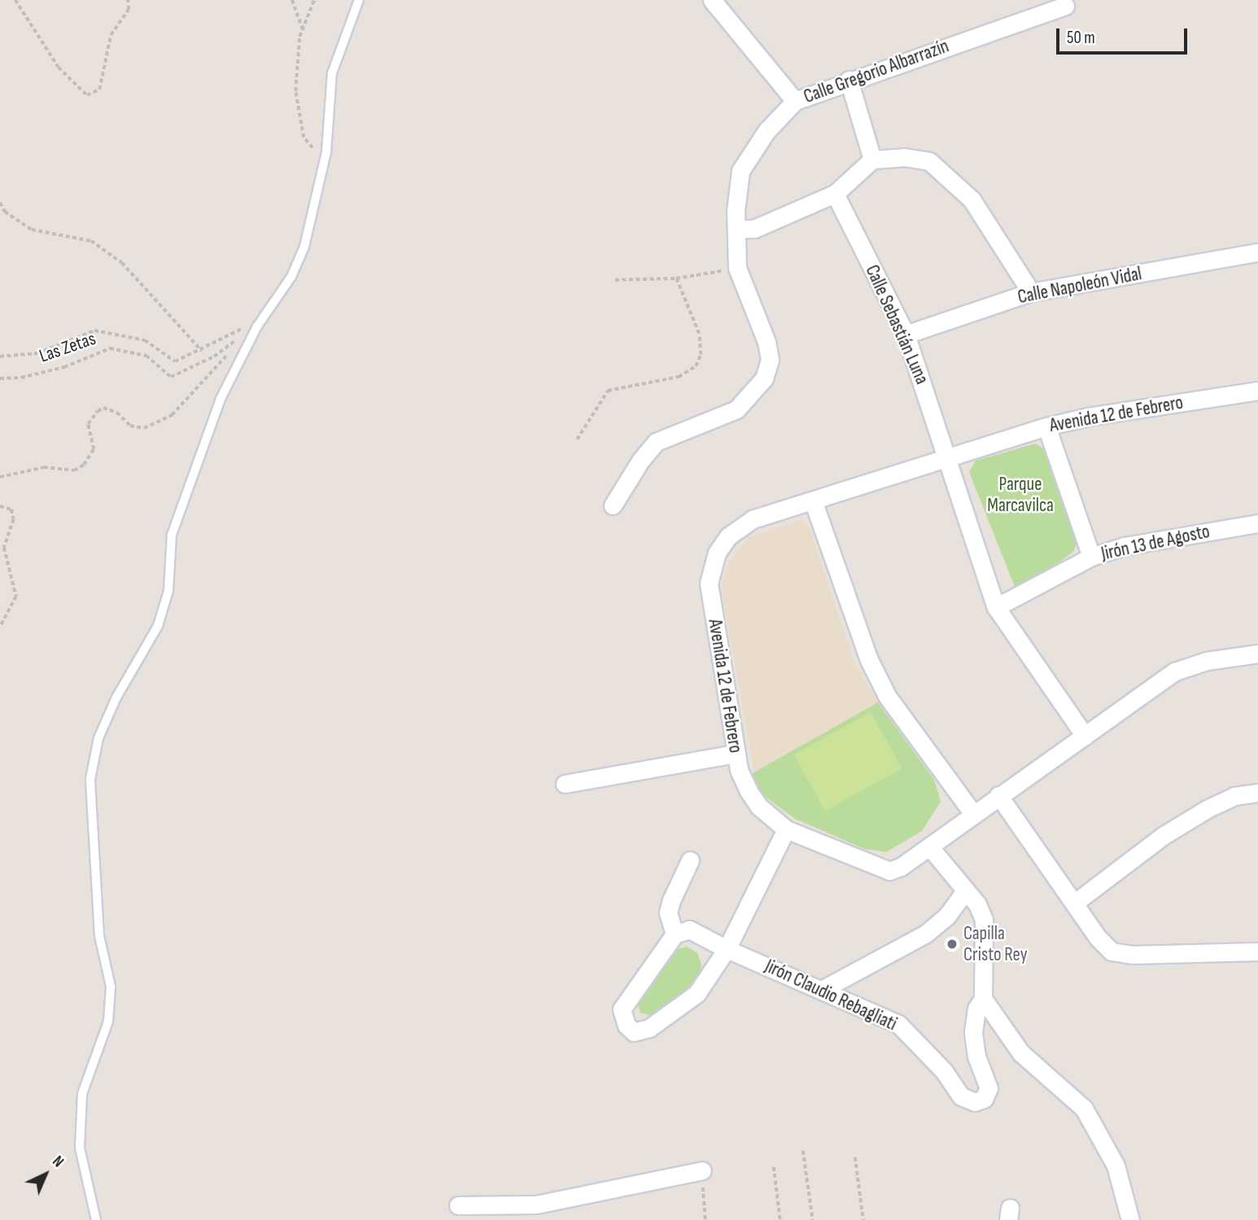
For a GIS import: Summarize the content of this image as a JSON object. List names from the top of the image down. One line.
{"streets":{"street":["Calle Gregorio Albarrazín","Calle Napoleón Vidal","Calle Sebastián Luna","Avenida 12 de Febrero","Jirón 13 de Agosto","Jirón Claudio Rebagliati"],"path":["Las Zetas"]},"crossings":[["Calle Napoleón Vidal","Calle Sebastián Luna"],["Calle Sebastián Luna","Avenida 12 de Febrero"],["Calle Sebastián Luna","Jirón 13 de Agosto"]],"parks":["Parque Marcavilca"],"places":["Capilla Cristo Rey"],"scale_bar":"50 m","north":"top right"}
